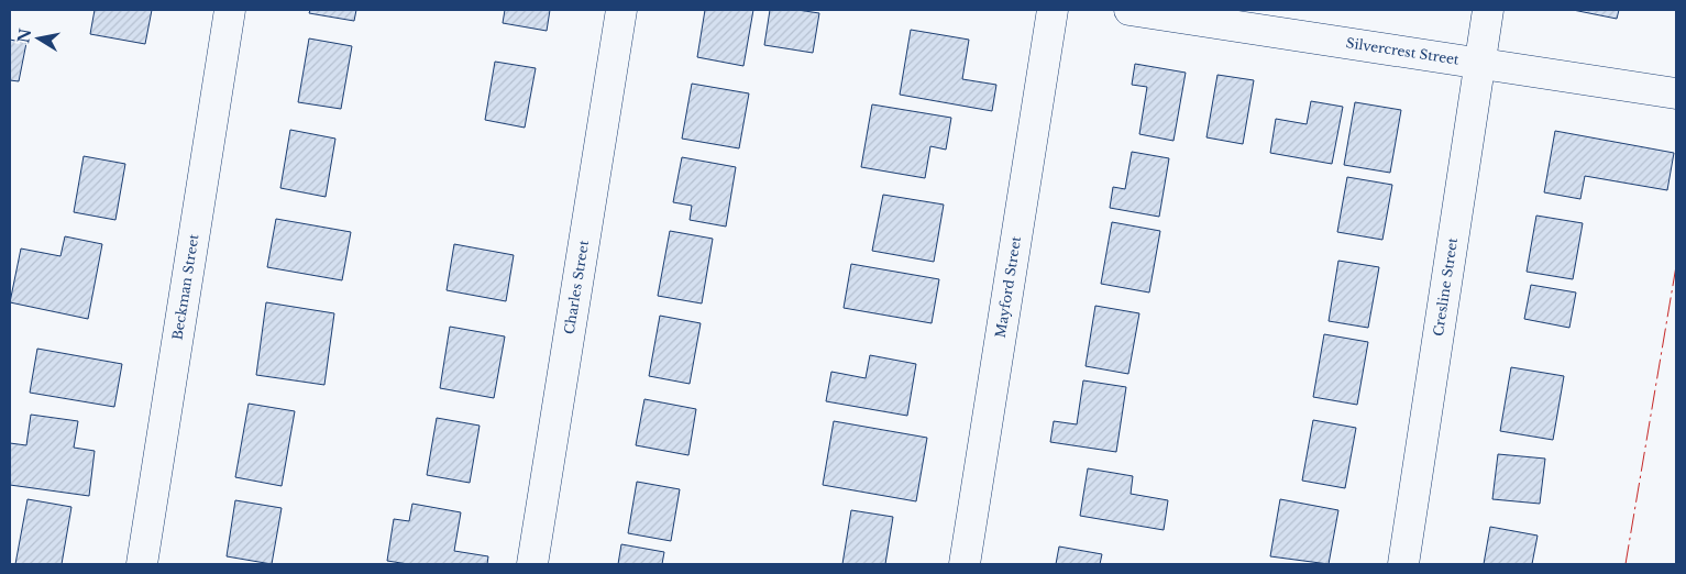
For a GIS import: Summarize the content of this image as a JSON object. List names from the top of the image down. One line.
{"streets":{"street":["Silvercrest Street","Beckman Street","Charles Street","Mayford Street","Cresline Street"]},"crossings":[["Silvercrest Street","Cresline Street"]],"north":"left"}
